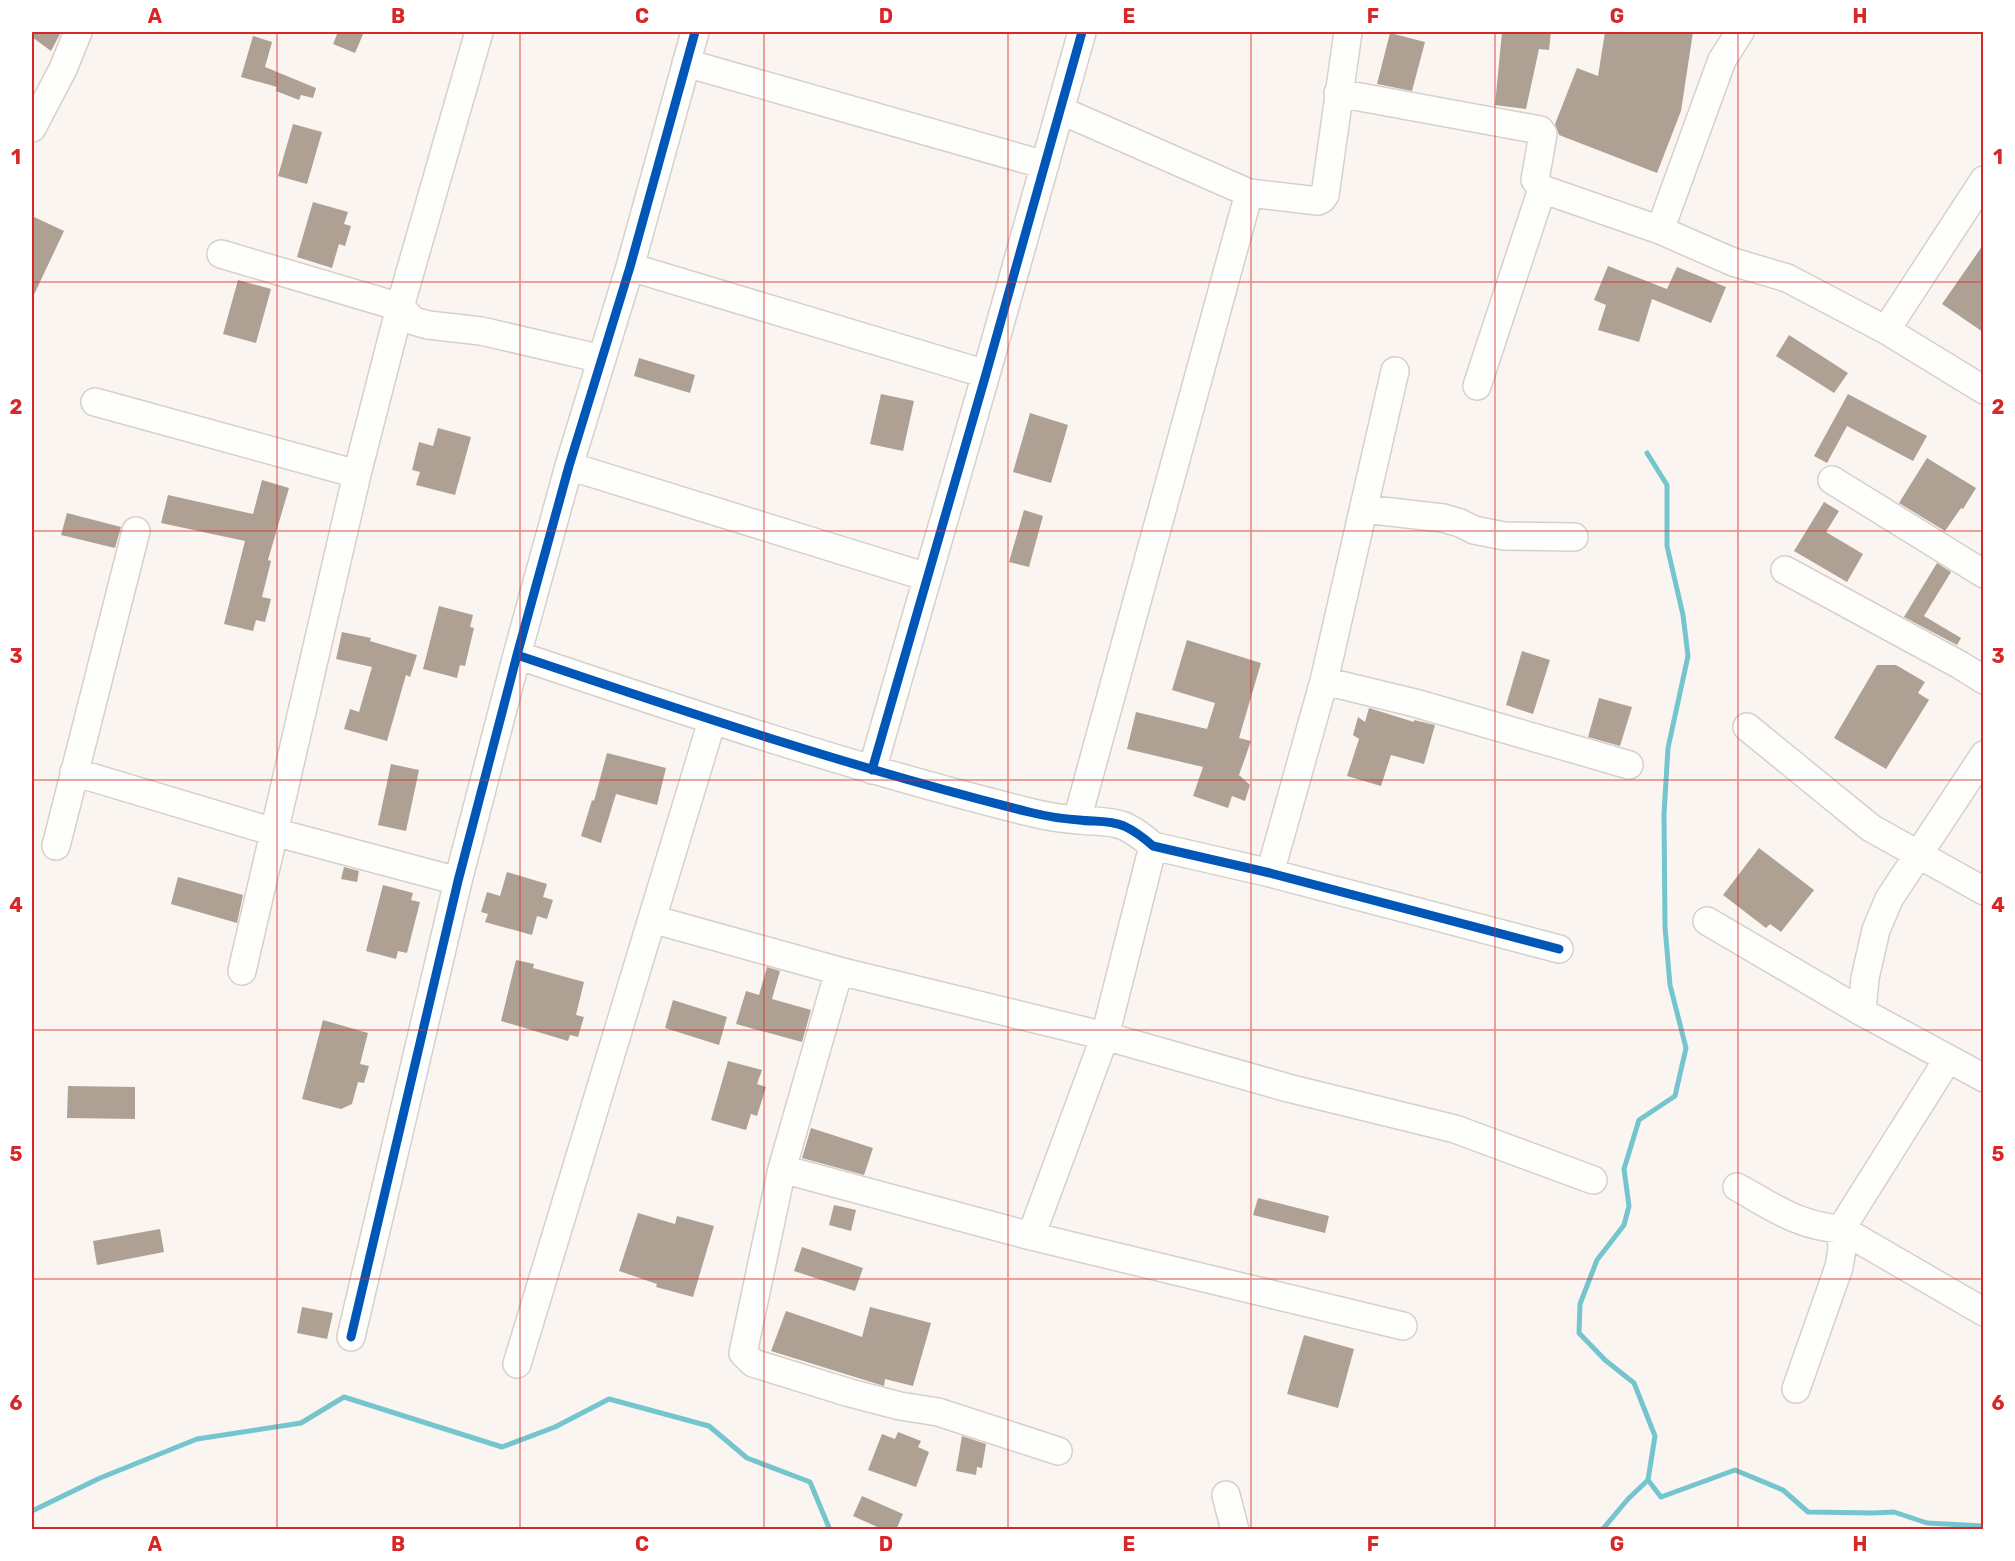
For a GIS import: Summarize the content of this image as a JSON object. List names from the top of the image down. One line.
{"grid":{"columns":["A","B","C","D","E","F","G","H"],"rows":["1","2","3","4","5","6"]}}
